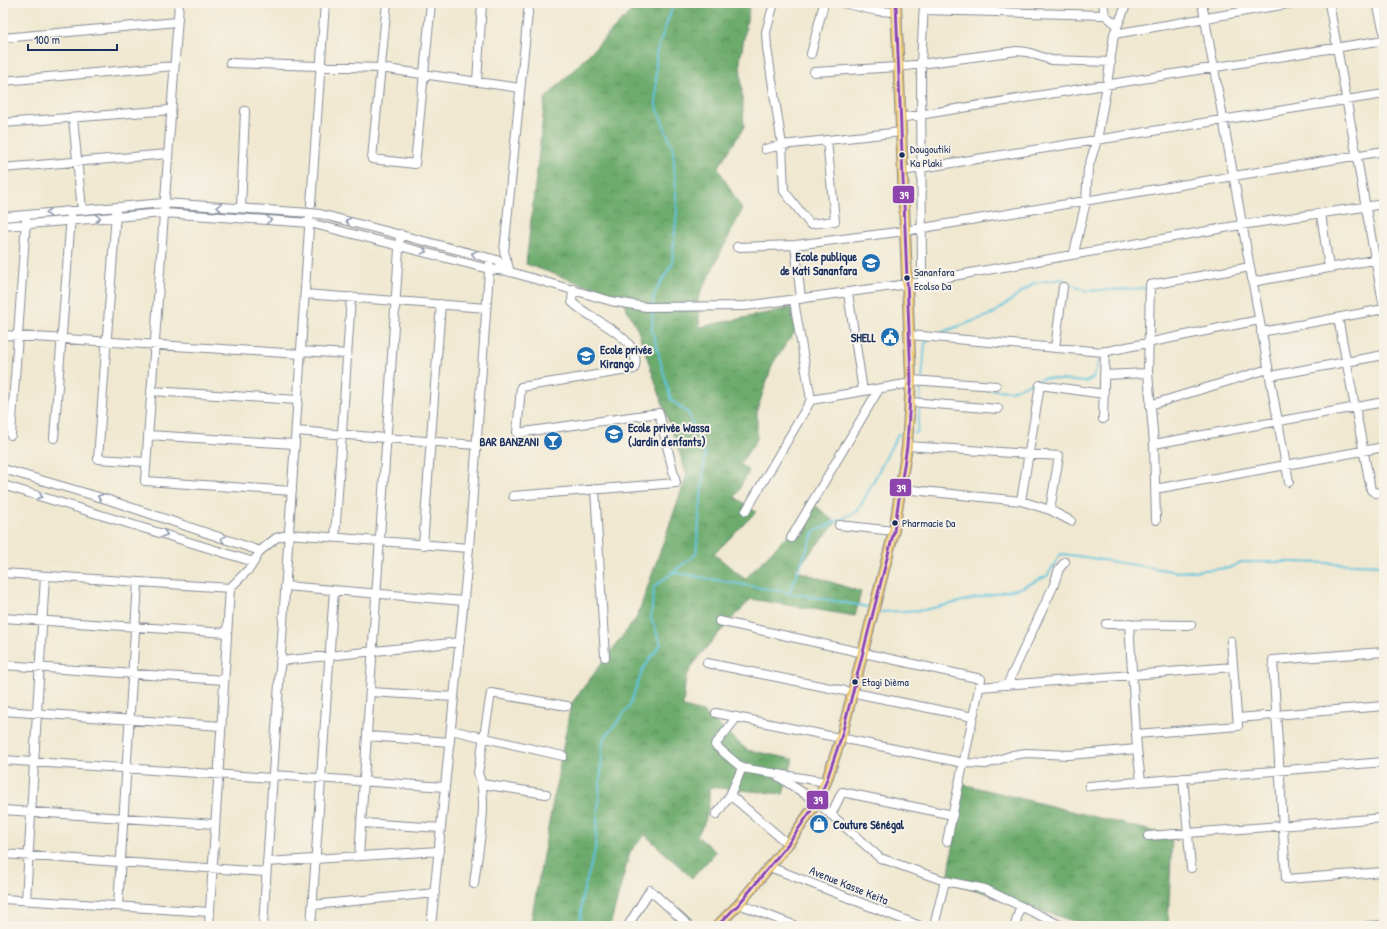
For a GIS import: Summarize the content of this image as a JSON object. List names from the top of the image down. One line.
{"streets":{"street":["Avenue Kasse Keita"]},"places":{"other":["Dougoutiki Ka Plaki","Sananfara Ecolso Da","Pharmacie Da","Etagi Dièma"],"school or university":["Ecole publique de Kati Sananfara","Ecole privée Kirango","Ecole privée Wassa (Jardin d'enfants)"],"public building":["SHELL"],"bar":["BAR BANZANI"],"shop":["Couture Sénégal"]},"lines":["transit line 39"],"scale_bar":"100 m"}
